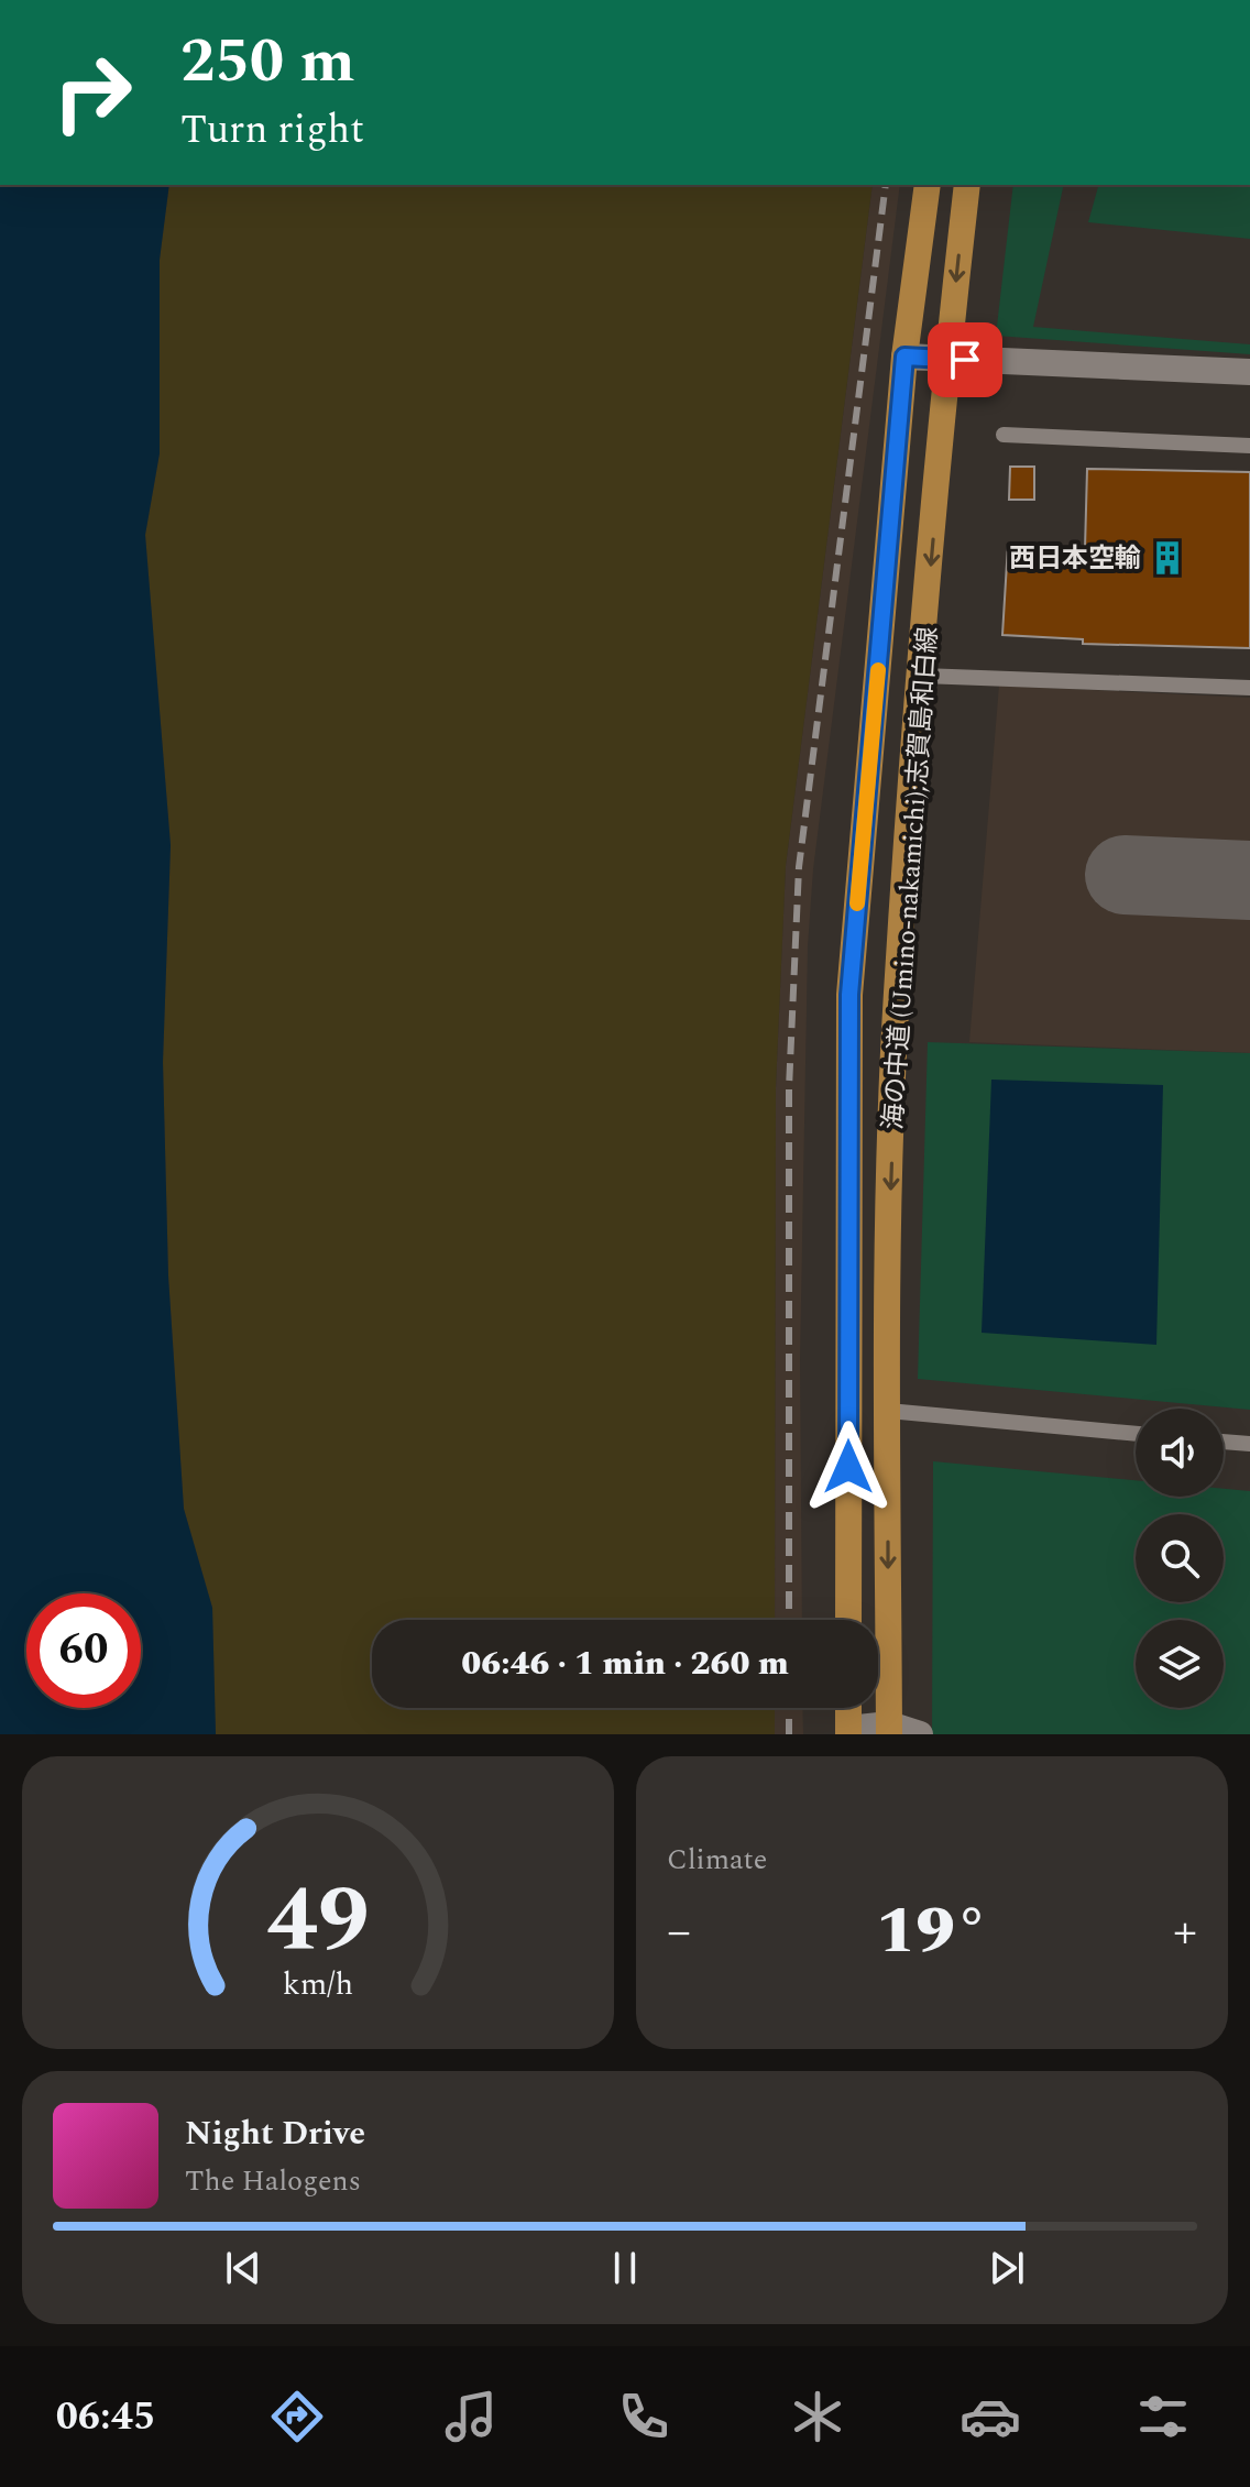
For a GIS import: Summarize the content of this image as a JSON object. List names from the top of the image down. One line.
{"streets":{"main road":["海の中道 (Umino-nakamichi);志賀島和白線"]},"places":{"building":["西日本空輸"]},"page":{"turn":["250 m","Turn right"],"limit":"60","trip":"06:46 · 1 min · 260 m","tile":"Climate","heat":["−","19°","+"],"song":["Night Drive","The Halogens"],"tabs":"06:45","gauge":["49","km/h"]}}
